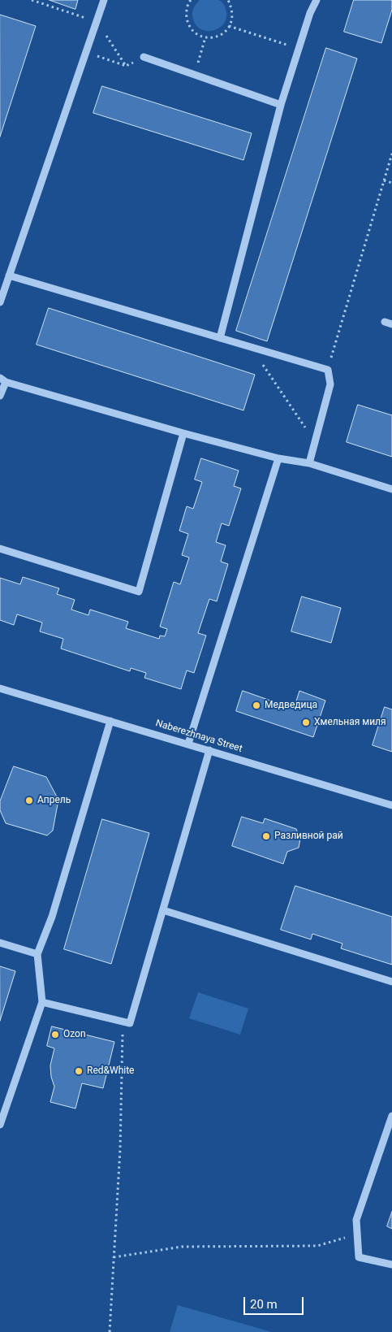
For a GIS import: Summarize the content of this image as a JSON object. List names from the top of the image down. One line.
{"streets":{"street":["Naberezhnaya Street"]},"places":["Медведица","Хмельная миля","Апрель","Разливной рай","Ozon","Red&White"],"scale_bar":"20 m"}
